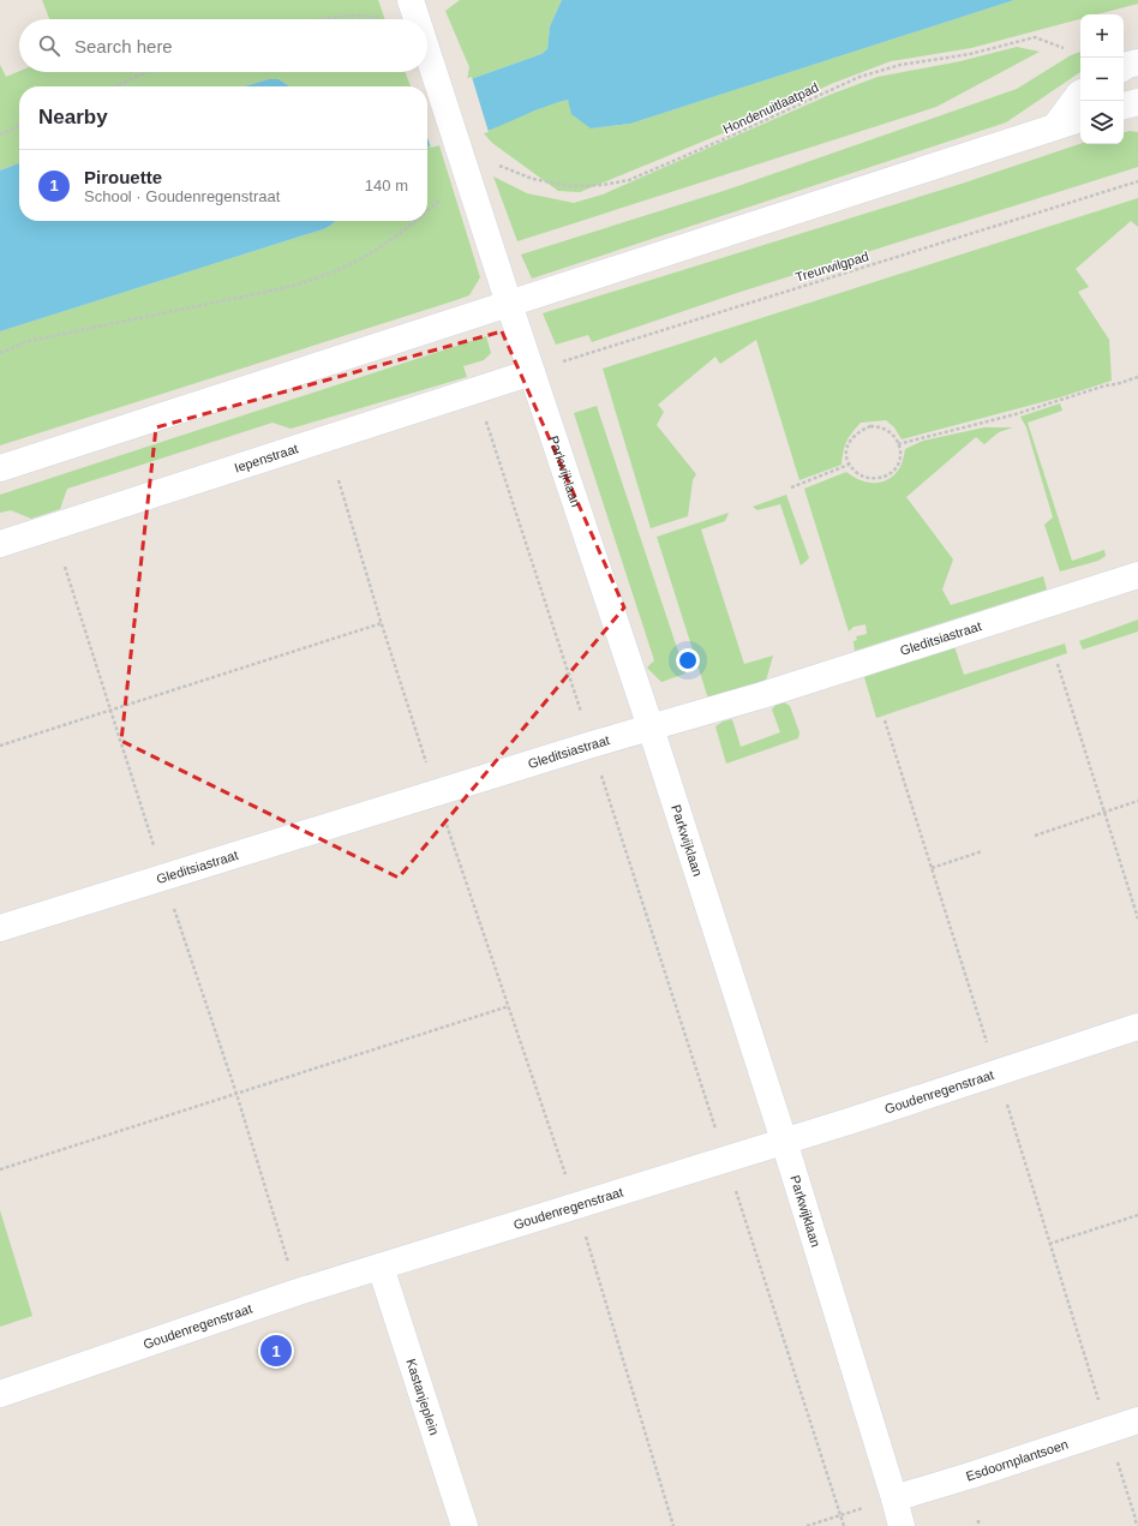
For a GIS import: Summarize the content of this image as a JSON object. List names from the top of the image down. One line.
{"streets":{"street":["Iepenstraat","Parkwijklaan","Gleditsiastraat","Goudenregenstraat","Kastanjeplein","Esdoornplantsoen"],"path":["Hondenuitlaatpad","Treurwilgpad"]},"crossings":[["Treurwilgpad","Iepenstraat"],["Treurwilgpad","Parkwijklaan"],["Iepenstraat","Parkwijklaan"],["Parkwijklaan","Gleditsiastraat"],["Parkwijklaan","Goudenregenstraat"],["Parkwijklaan","Esdoornplantsoen"],["Goudenregenstraat","Kastanjeplein"]],"page":{"map_buttons":["+","−"],"search":"Search here","heading":"Nearby","list":[{"mark":"1","name":"Pirouette","note":"School · Goudenregenstraat","value":"140 m"}],"pins":"1"}}
